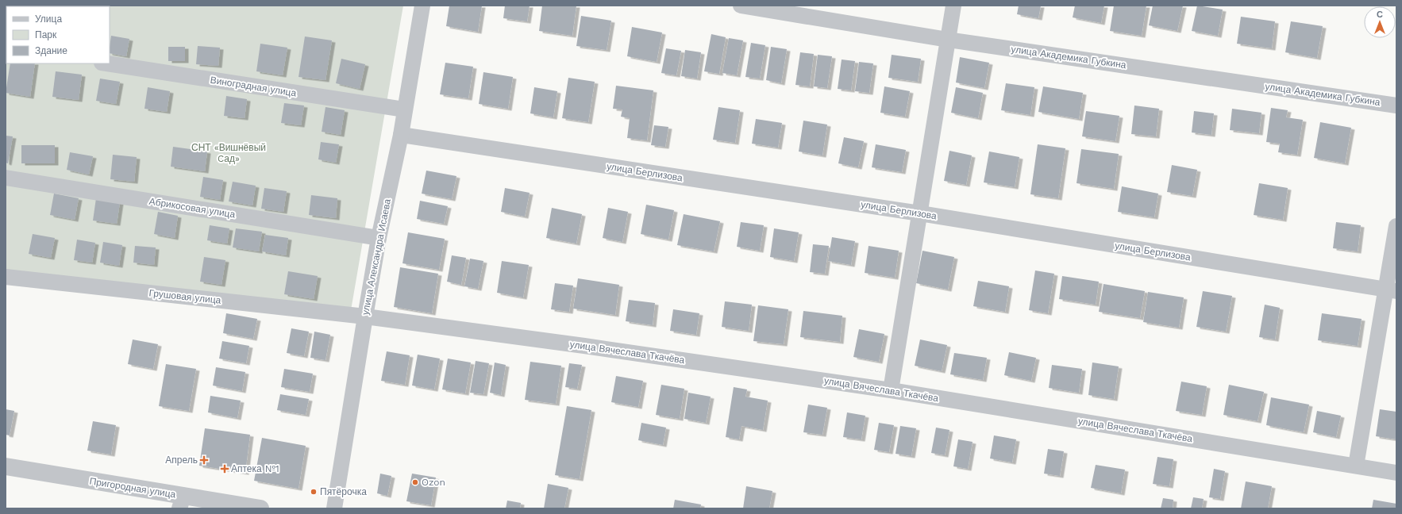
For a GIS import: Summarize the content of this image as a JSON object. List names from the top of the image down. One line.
{"streets":{"street":["улица Академика Губкина","Виноградная улица","улица Берлизова","Абрикосовая улица","улица Александра Исаева","Грушовая улица","улица Вячеслава Ткачёва","Пригородная улица"]},"crossings":[["Виноградная улица","улица Александра Исаева"],["улица Берлизова","улица Александра Исаева"],["Абрикосовая улица","улица Александра Исаева"],["улица Александра Исаева","Грушовая улица"],["улица Александра Исаева","улица Вячеслава Ткачёва"],["Грушовая улица","улица Вячеслава Ткачёва"]],"parks":["СНТ «Вишнёвый Cад»"],"places":{"health":["Апрель","Аптека №1"],"other":["Ozon","Пятёрочка"]},"legend":["Улица","Парк","Здание"],"north":"top"}
